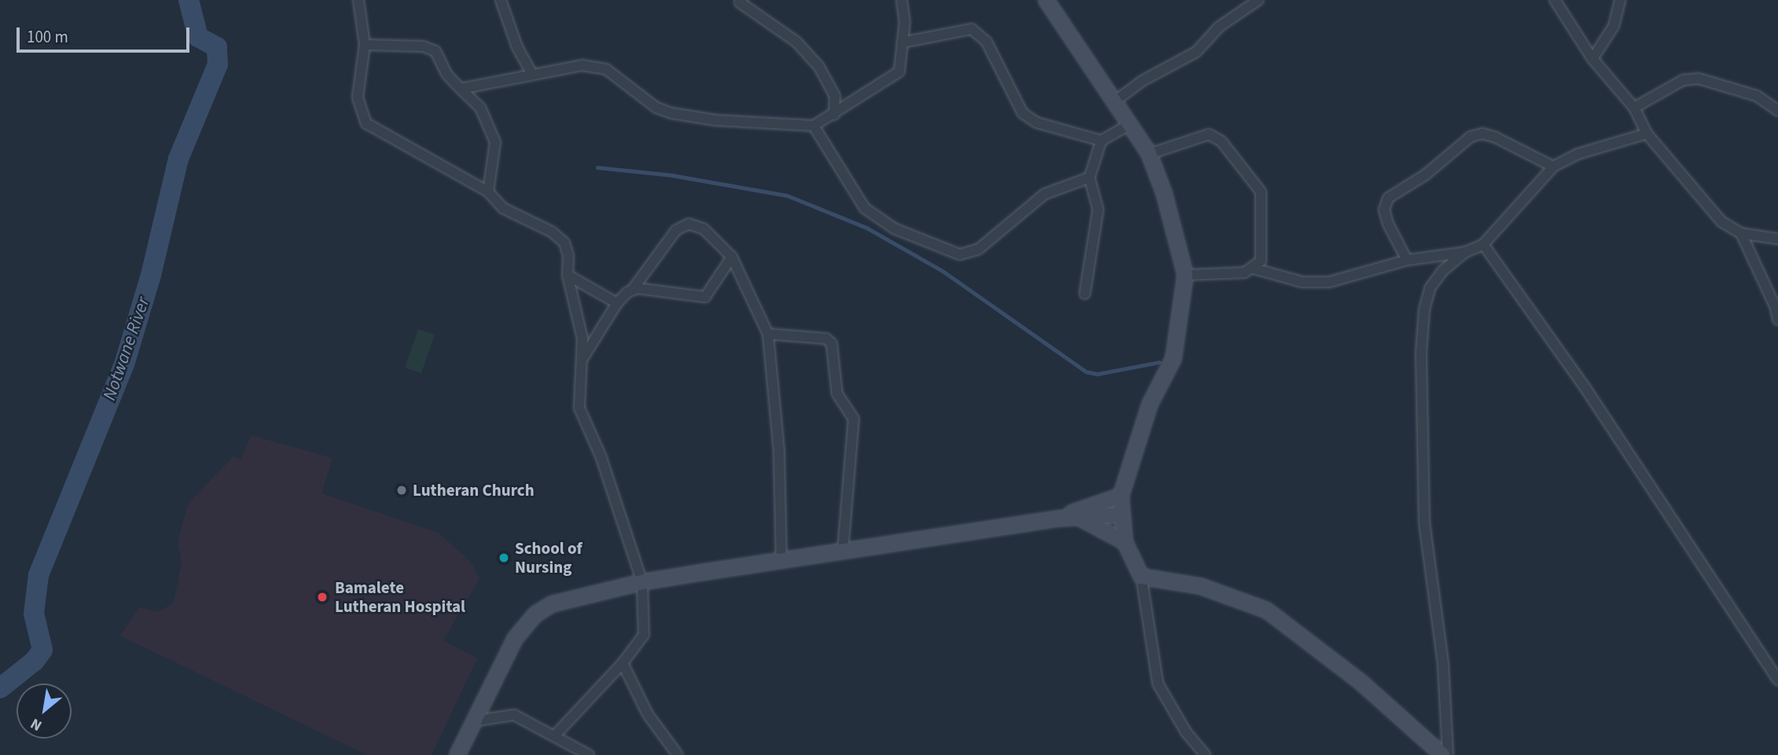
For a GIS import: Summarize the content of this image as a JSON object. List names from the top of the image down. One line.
{"water":["Notwane River"],"places":["Lutheran Church","School of Nursing","Bamalete Lutheran Hospital"],"scale_bar":"100 m","north":"bottom left"}
